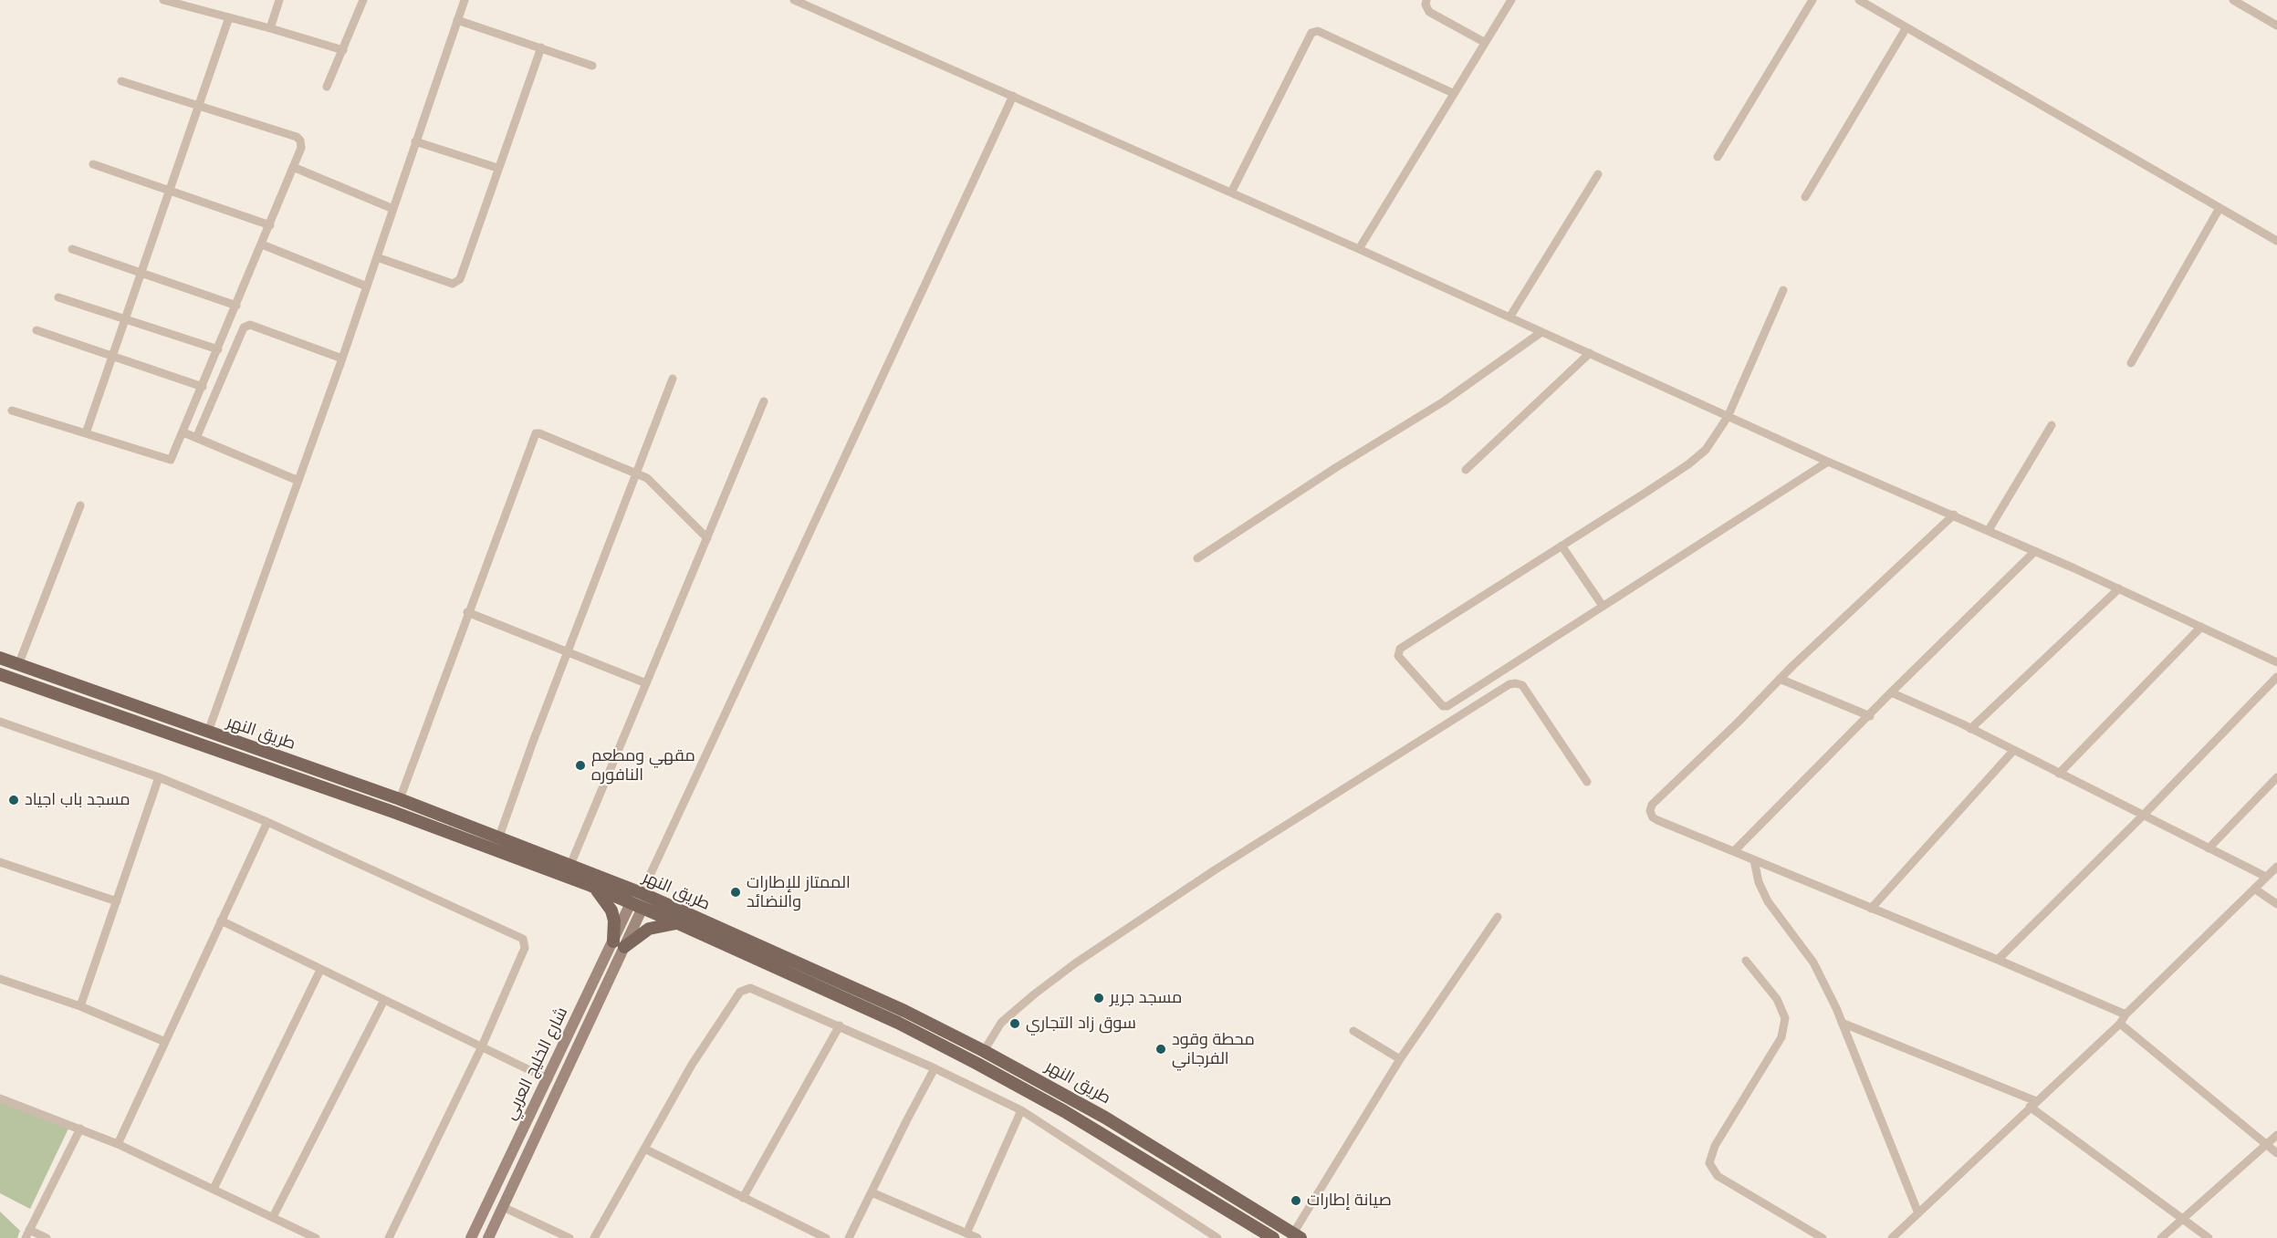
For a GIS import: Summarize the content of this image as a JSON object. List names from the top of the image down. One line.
{"streets":{"main road":["طريق النهر","شارع الخليج العربي"]},"crossings":[["طريق النهر","شارع الخليج العربي"]],"places":["مقهي ومطعم النافوره","مسجد باب اجياد","الممتاز للإطارات والنضائد","مسجد جرير","سوق زاد التجاري","محطة وقود الفرجاني","صيانة إطارات"]}
